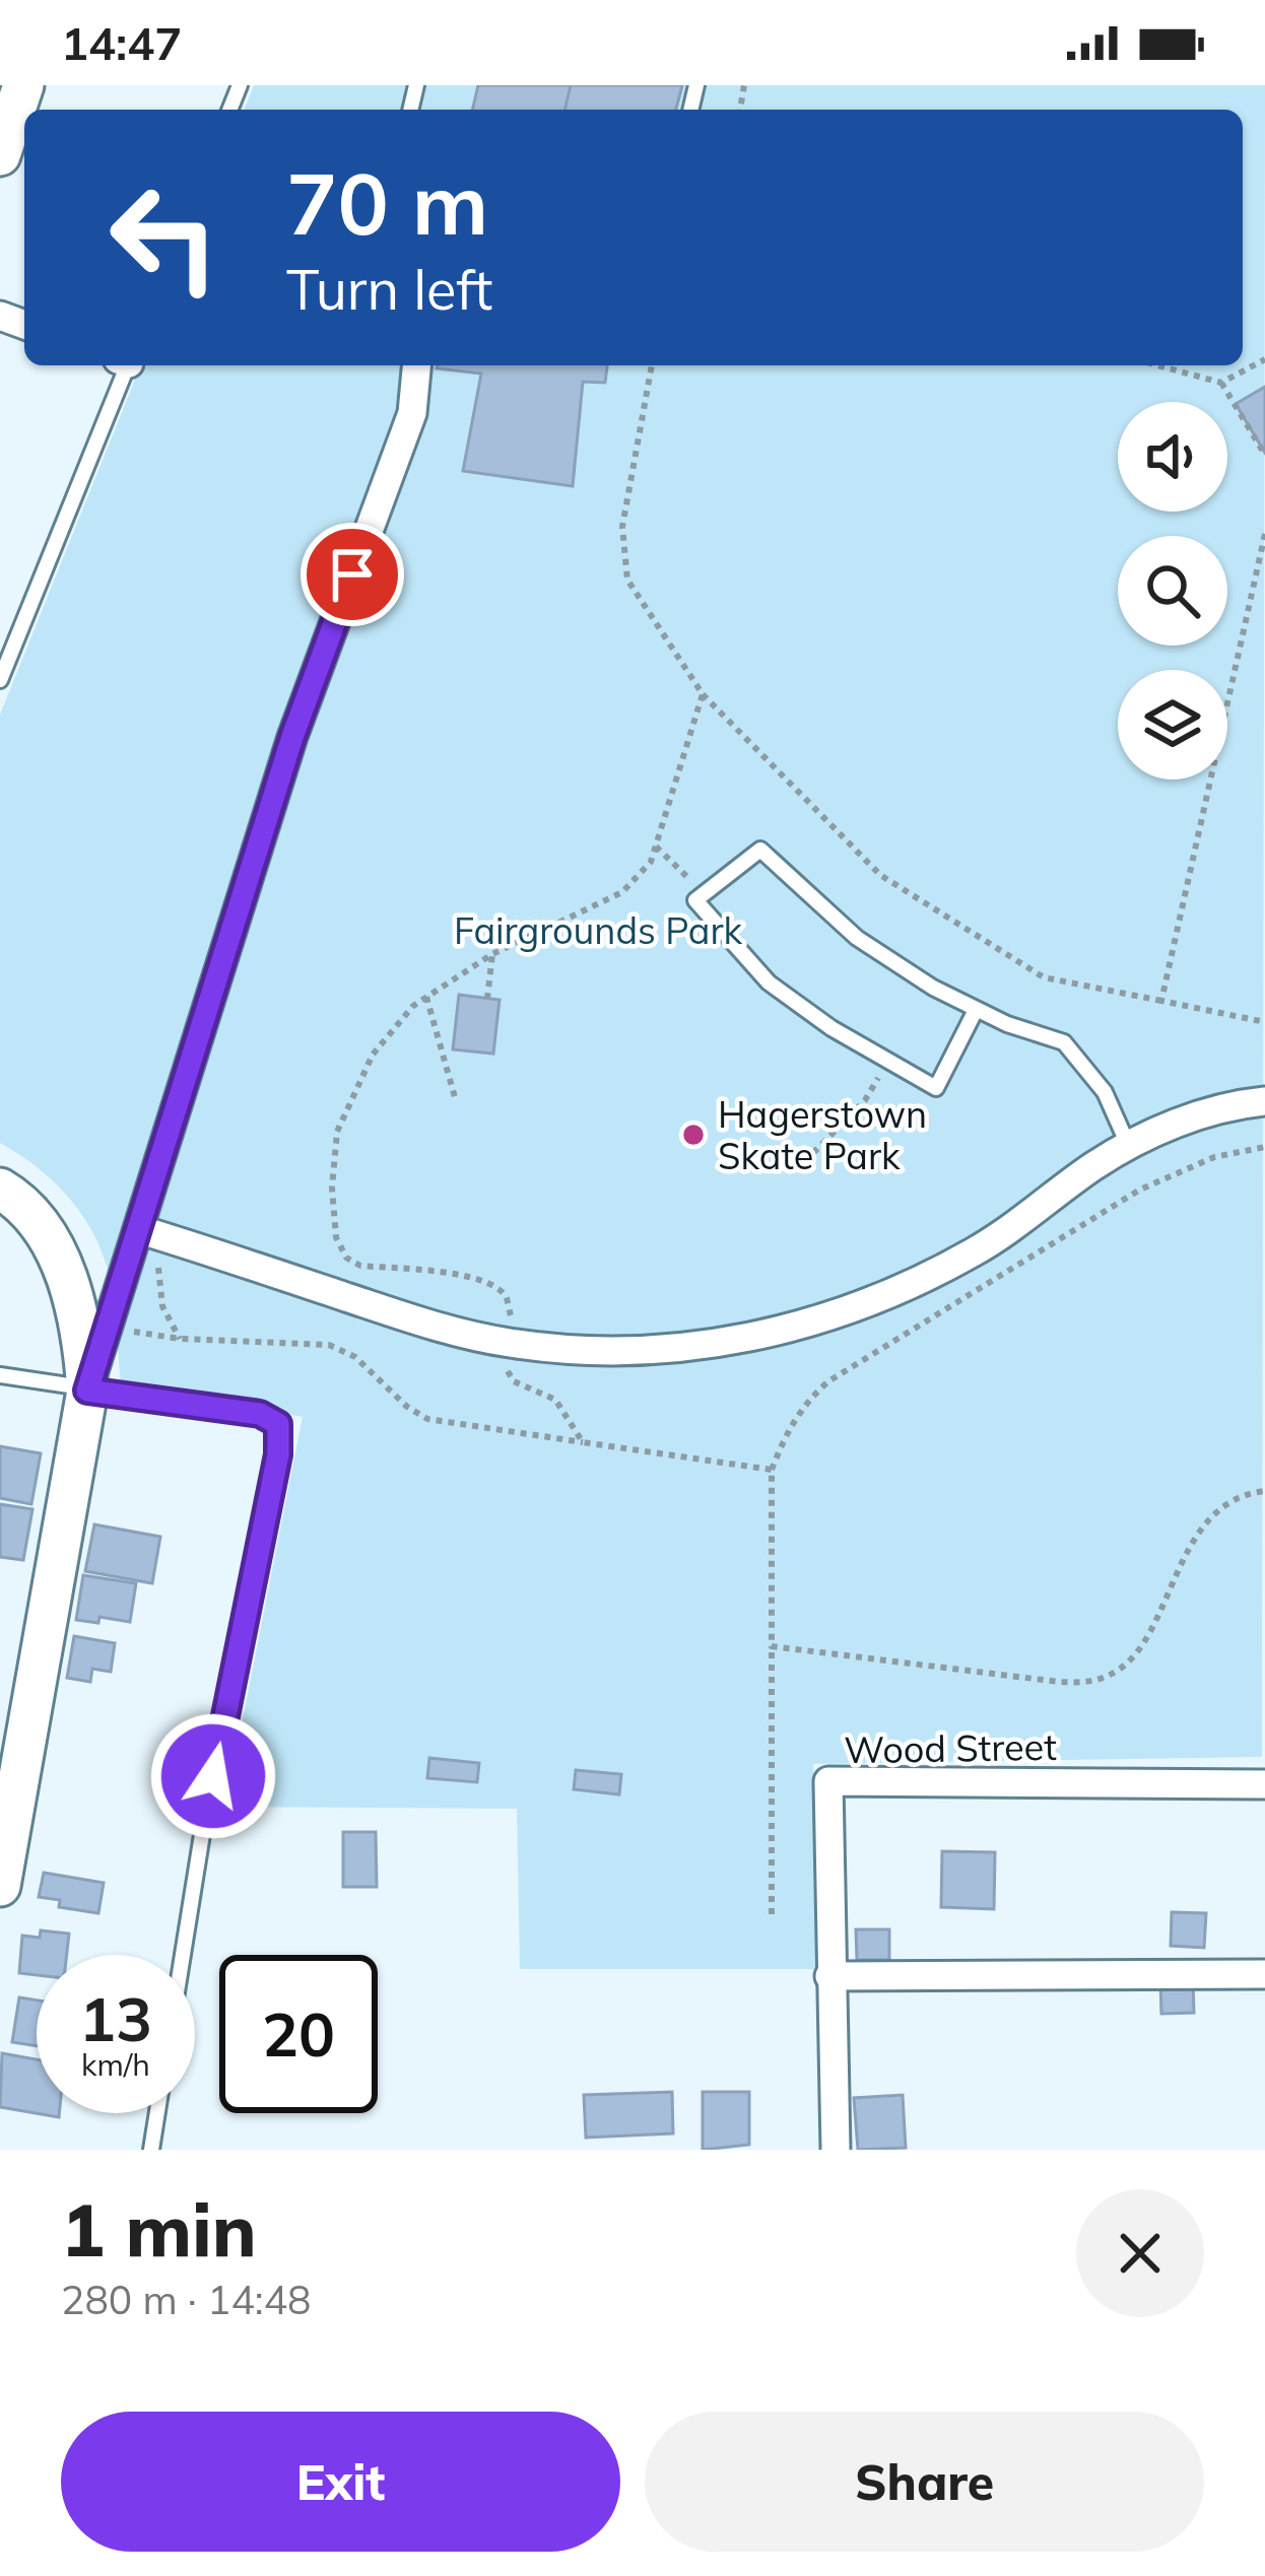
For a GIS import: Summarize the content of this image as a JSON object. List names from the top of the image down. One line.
{"streets":{"street":["Wood Street"]},"parks":["Fairgrounds Park"],"places":["Hagerstown Skate Park"],"page":{"status":"14:47","turn":["70 m","Turn left"],"speed":"13 km/h","limit":"20","heading":["1 min","280 m · 14:48"],"buttons":["Exit","Share"]}}
